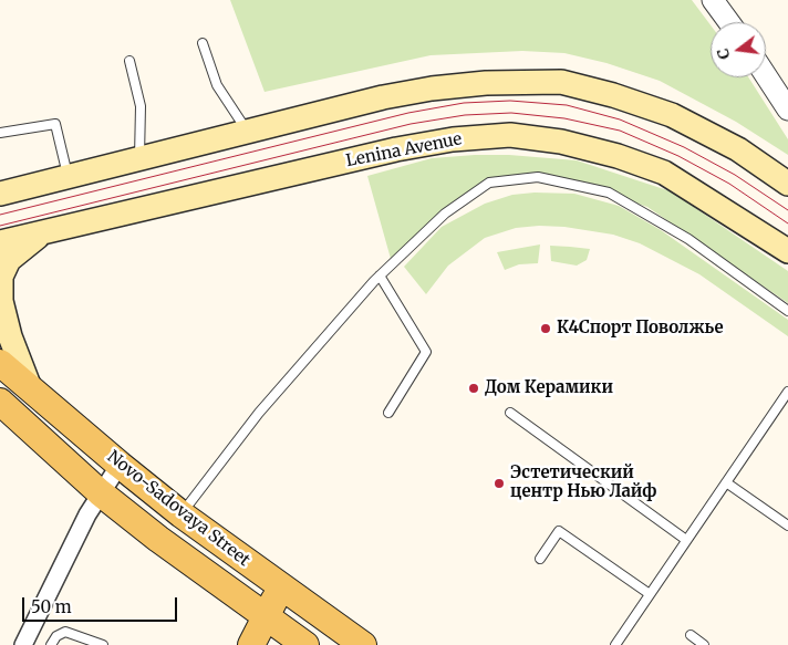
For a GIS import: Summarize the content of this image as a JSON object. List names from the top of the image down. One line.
{"streets":{"main road":["Lenina Avenue","Novo-Sadovaya Street"]},"places":["К4Спорт Поволжье","Дом Керамики","Эстетический центр Нью Лайф"],"scale_bar":"50 m","north":"left"}
